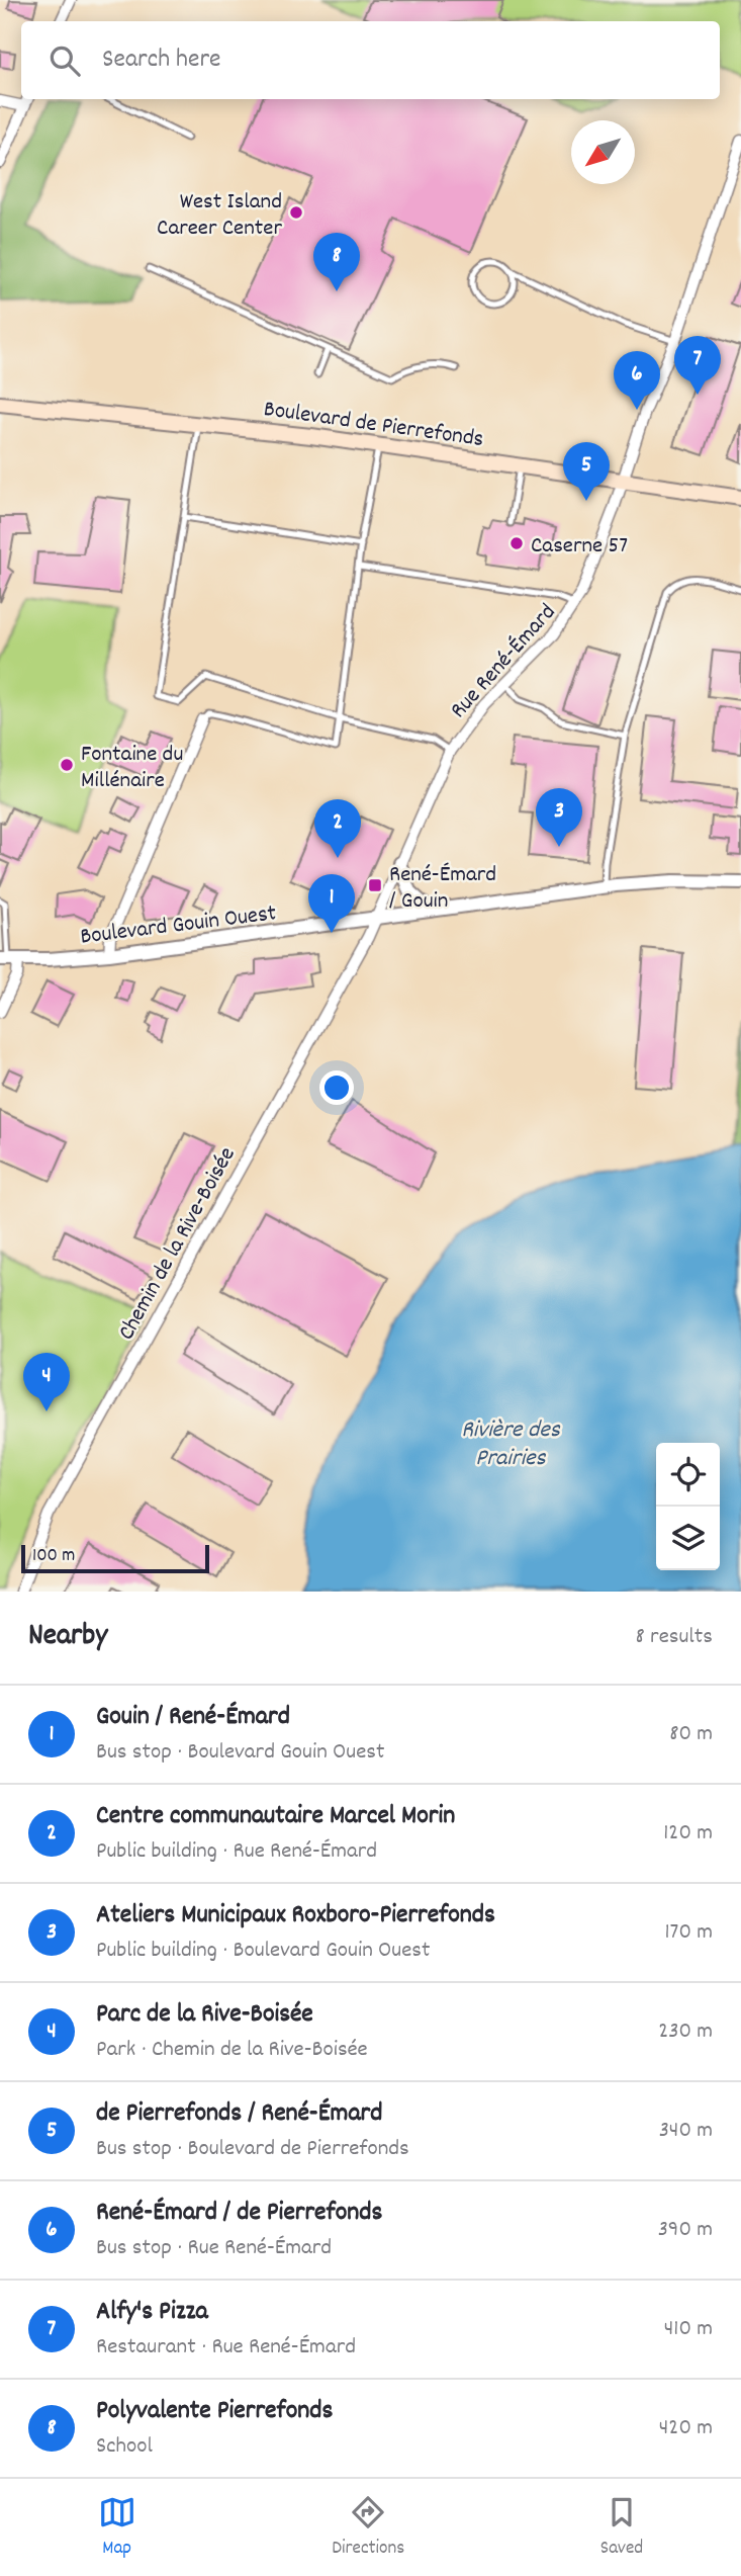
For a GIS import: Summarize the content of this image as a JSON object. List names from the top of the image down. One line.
{"streets":{"main road":["Boulevard de Pierrefonds"],"street":["Rue René-Émard","Boulevard Gouin Ouest","Chemin de la Rive-Boisée"]},"crossings":[["Boulevard de Pierrefonds","Rue René-Émard"],["Rue René-Émard","Boulevard Gouin Ouest"],["Rue René-Émard","Chemin de la Rive-Boisée"],["Boulevard Gouin Ouest","Chemin de la Rive-Boisée"]],"water":["Rivière des Prairies"],"places":{"other":["West Island Career Center","Caserne 57","Fontaine du Millénaire"],"transit":["René-Émard / Gouin"]},"scale_bar":"100 m","north":"bottom left","page":{"search":"Search here","pins":["8","7","6","5","3","2","1","4"],"scale":"100 m","heading":["Nearby","8 results"],"list":[{"mark":"1","name":"Gouin / René-Émard","note":"Bus stop · Boulevard Gouin Ouest","value":"80 m"},{"mark":"2","name":"Centre communautaire Marcel Morin","note":"Public building · Rue René-Émard","value":"120 m"},{"mark":"3","name":"Ateliers Municipaux Roxboro-Pierrefonds","note":"Public building · Boulevard Gouin Ouest","value":"170 m"},{"mark":"4","name":"Parc de la Rive-Boisée","note":"Park · Chemin de la Rive-Boisée","value":"230 m"},{"mark":"5","name":"de Pierrefonds / René-Émard","note":"Bus stop · Boulevard de Pierrefonds","value":"340 m"},{"mark":"6","name":"René-Émard / de Pierrefonds","note":"Bus stop · Rue René-Émard","value":"390 m"},{"mark":"7","name":"Alfy's Pizza","note":"Restaurant · Rue René-Émard","value":"410 m"},{"mark":"8","name":"Polyvalente Pierrefonds","note":"School","value":"420 m"}],"nav":["Map","Directions","Saved"]}}
